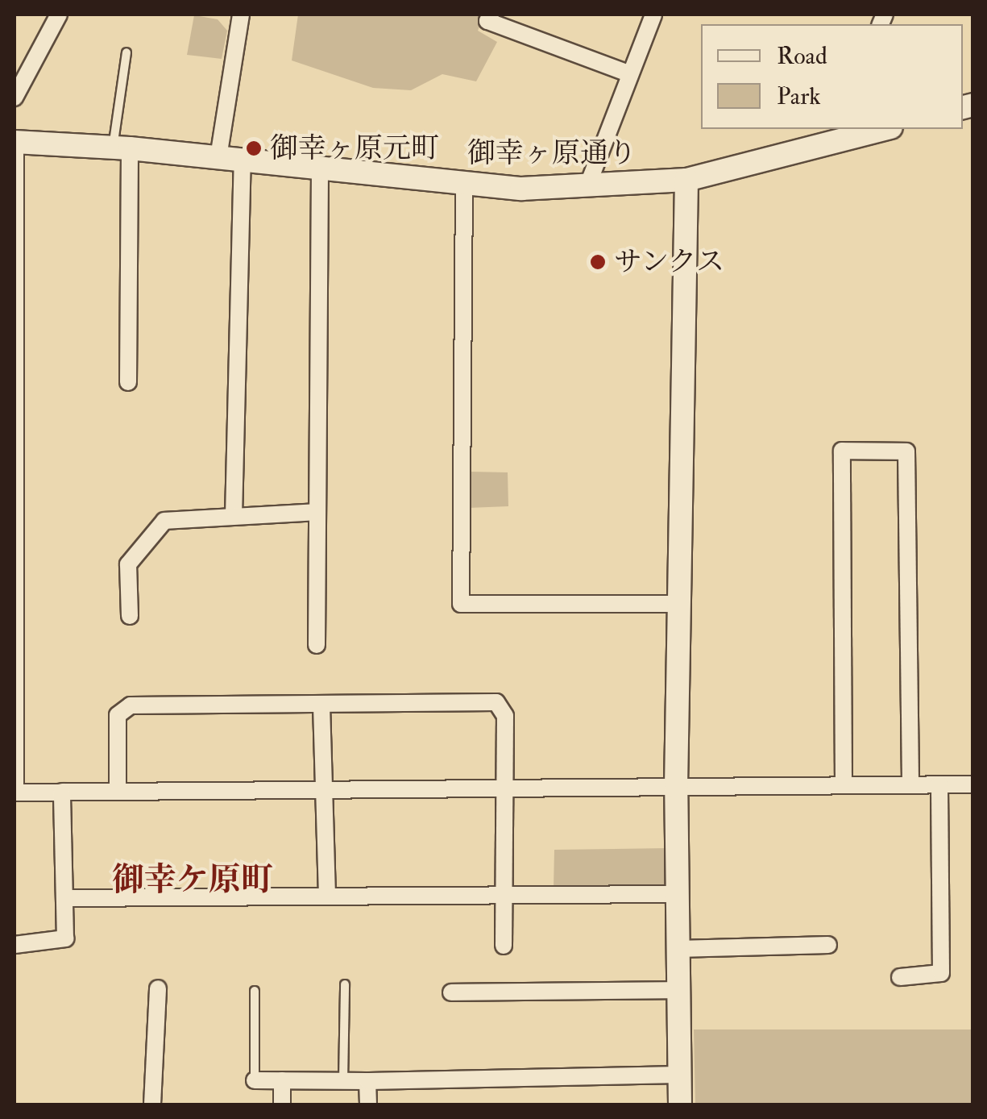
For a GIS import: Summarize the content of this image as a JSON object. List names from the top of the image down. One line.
{"streets":{"street":["御幸ヶ原通り"]},"districts":["御幸ケ原町"],"places":["御幸ヶ原元町","サンクス"],"legend":["Road","Park"]}
